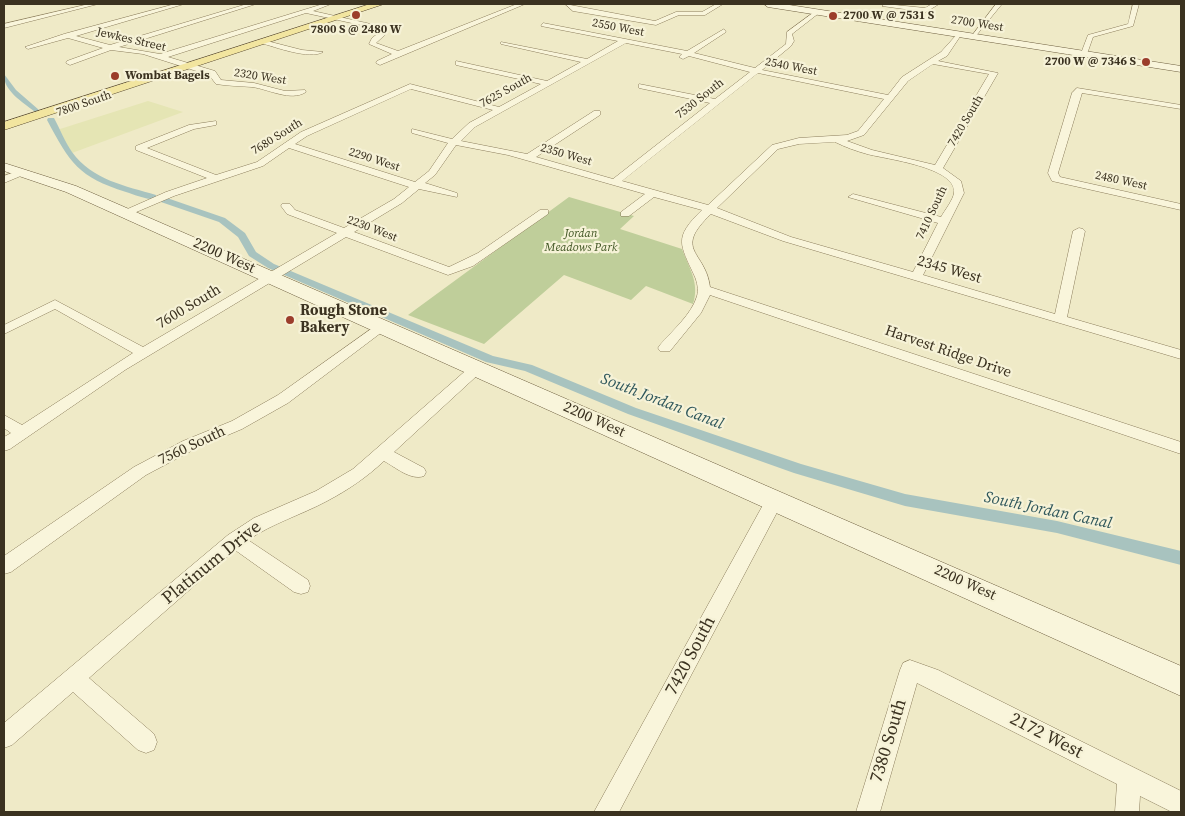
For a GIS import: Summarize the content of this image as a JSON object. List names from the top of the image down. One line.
{"streets":{"main road":["7800 South"],"street":["2700 West","2550 West","Jewkes Street","2540 West","2320 West","7625 South","7530 South","7420 South","7680 South","2350 West","2290 West","2480 West","7410 South","2230 West","2200 West","2345 West","7600 South","Harvest Ridge Drive","7560 South","Platinum Drive","2172 West","7380 South"]},"crossings":[["2700 West","7530 South"],["2550 West","2540 West"],["2550 West","7625 South"],["Jewkes Street","2320 West"],["Jewkes Street","7800 South"],["2540 West","7530 South"],["2320 West","7800 South"],["7625 South","7680 South"],["7625 South","2350 West"],["7625 South","2290 West"],["7625 South","7600 South"],["7530 South","2350 West"],["7420 South","7410 South"],["7420 South","2200 West"],["7680 South","2290 West"],["7680 South","2200 West"],["2350 West","2345 West"],["2290 West","7600 South"],["7410 South","2345 West"],["2230 West","7600 South"],["2200 West","7600 South"],["2200 West","7560 South"],["2200 West","Platinum Drive"],["2172 West","7380 South"]],"water":["South Jordan Canal"],"parks":["Jordan Meadows Park"],"places":["7800 S @ 2480 W","2700 W @ 7531 S","2700 W @ 7346 S","Wombat Bagels","Rough Stone Bakery"]}
